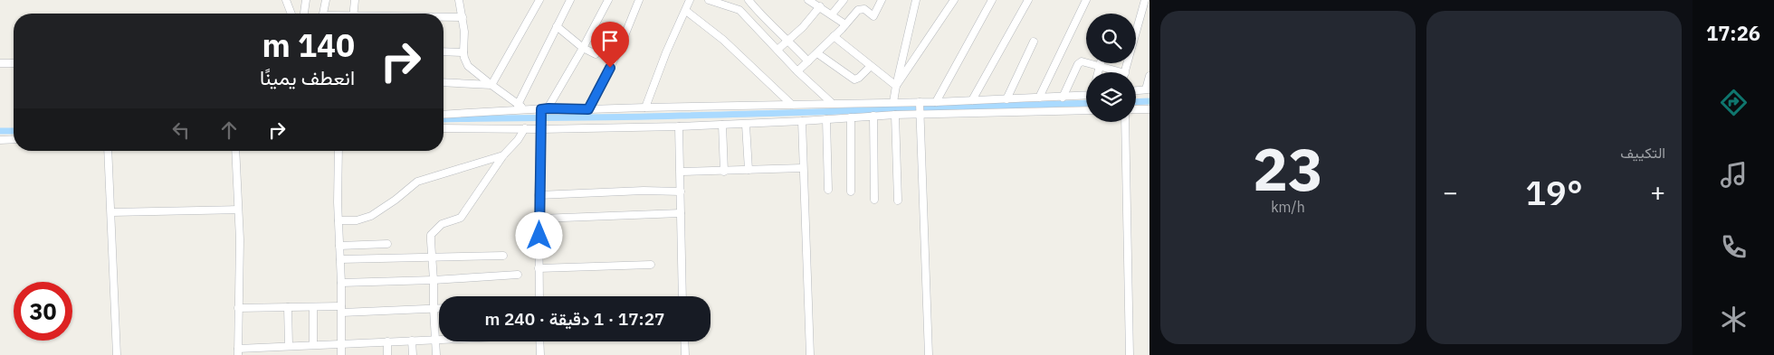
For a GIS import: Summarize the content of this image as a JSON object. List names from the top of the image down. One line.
{"page":{"tabs":"17:26","tile":["التكييف",["23","km/h"]],"turn":["140 m","انعطف يمينًا"],"heat":["−","19°","+"],"limit":"30","trip":"17:27 · 1 دقيقة · 240 m"}}
